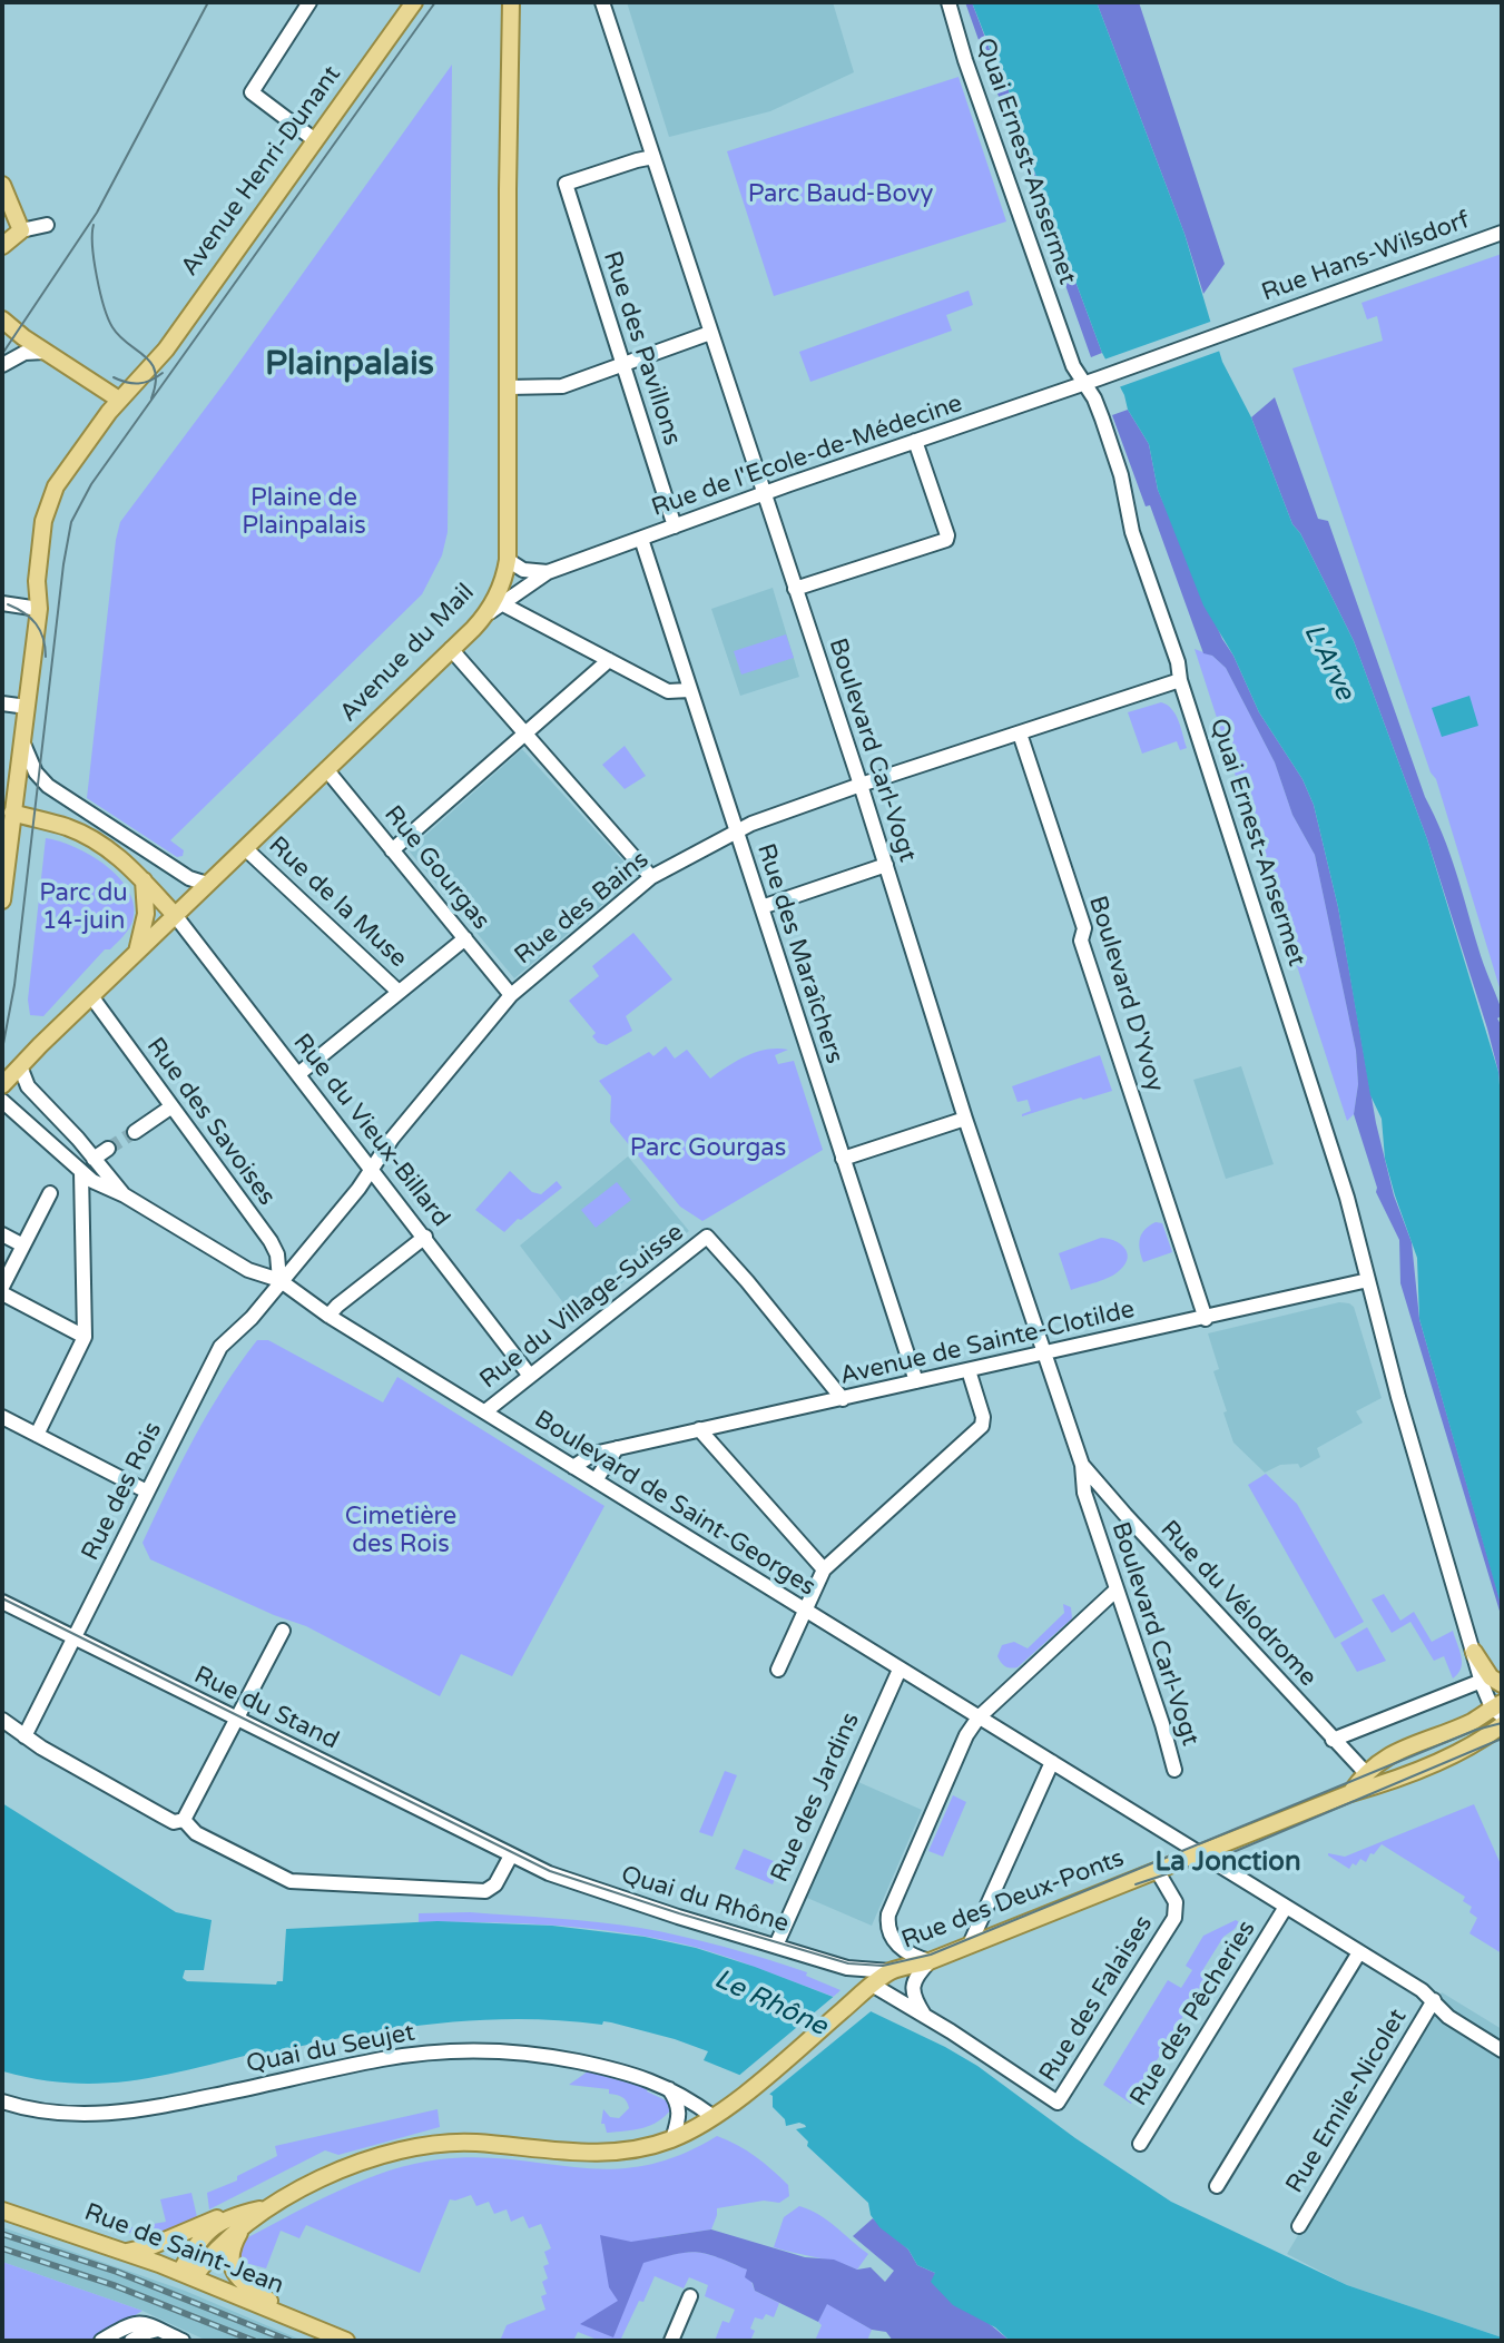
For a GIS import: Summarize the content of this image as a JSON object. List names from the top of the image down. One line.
{"streets":{"main road":["Avenue Henri-Dunant","Avenue du Mail","Rue des Deux-Ponts","Rue de Saint-Jean"],"street":["Quai Ernest-Ansermet","Rue Hans-Wilsdorf","Rue des Pavillons","Rue de l'Ecole-de-Médecine","Boulevard Carl-Vogt","Rue Gourgas","Rue de la Muse","Rue des Bains","Rue des Maraîchers","Boulevard D'Yvoy","Rue des Savoises","Rue du Vieux-Billard","Rue du Village-Suisse","Avenue de Sainte-Clotilde","Rue des Rois","Boulevard de Saint-Georges","Rue du Vélodrome","Rue du Stand","Rue des Jardins","Quai du Rhône","Rue des Falaises","Rue des Pêcheries","Quai du Seujet","Rue Emile-Nicolet"]},"crossings":[["Quai Ernest-Ansermet","Rue de l'Ecole-de-Médecine"],["Quai Ernest-Ansermet","Rue des Bains"],["Quai Ernest-Ansermet","Avenue de Sainte-Clotilde"],["Rue Hans-Wilsdorf","Rue de l'Ecole-de-Médecine"],["Rue des Pavillons","Rue de l'Ecole-de-Médecine"],["Rue des Pavillons","Boulevard Carl-Vogt"],["Rue de l'Ecole-de-Médecine","Avenue du Mail"],["Rue de l'Ecole-de-Médecine","Boulevard Carl-Vogt"],["Rue de l'Ecole-de-Médecine","Rue des Maraîchers"],["Avenue du Mail","Rue Gourgas"],["Avenue du Mail","Rue de la Muse"],["Avenue du Mail","Rue des Savoises"],["Avenue du Mail","Rue du Vieux-Billard"],["Boulevard Carl-Vogt","Rue des Bains"],["Boulevard Carl-Vogt","Avenue de Sainte-Clotilde"],["Boulevard Carl-Vogt","Rue du Vélodrome"],["Rue Gourgas","Rue des Bains"],["Rue des Bains","Rue des Maraîchers"],["Rue des Bains","Boulevard D'Yvoy"],["Rue des Bains","Rue des Savoises"],["Rue des Bains","Rue du Vieux-Billard"],["Rue des Bains","Rue des Rois"],["Rue des Bains","Boulevard de Saint-Georges"],["Rue des Maraîchers","Avenue de Sainte-Clotilde"],["Boulevard D'Yvoy","Avenue de Sainte-Clotilde"],["Rue des Savoises","Rue des Rois"],["Rue des Savoises","Boulevard de Saint-Georges"],["Rue du Vieux-Billard","Rue du Village-Suisse"],["Rue du Village-Suisse","Avenue de Sainte-Clotilde"],["Rue du Village-Suisse","Boulevard de Saint-Georges"],["Avenue de Sainte-Clotilde","Boulevard de Saint-Georges"],["Rue des Rois","Boulevard de Saint-Georges"],["Rue des Rois","Rue du Stand"],["Boulevard de Saint-Georges","Rue des Jardins"],["Boulevard de Saint-Georges","Rue des Deux-Ponts"],["Boulevard de Saint-Georges","Rue des Pêcheries"],["Boulevard de Saint-Georges","Rue Emile-Nicolet"],["Rue du Stand","Quai du Rhône"],["Rue des Jardins","Quai du Rhône"],["Quai du Rhône","Rue des Deux-Ponts"],["Rue des Deux-Ponts","Rue des Falaises"]],"districts":["Plainpalais","La Jonction"],"water":["L'Arve","Le Rhône"],"parks":["Parc Baud-Bovy","Plaine de Plainpalais","Parc du 14-juin","Parc Gourgas","Cimetière des Rois"]}
